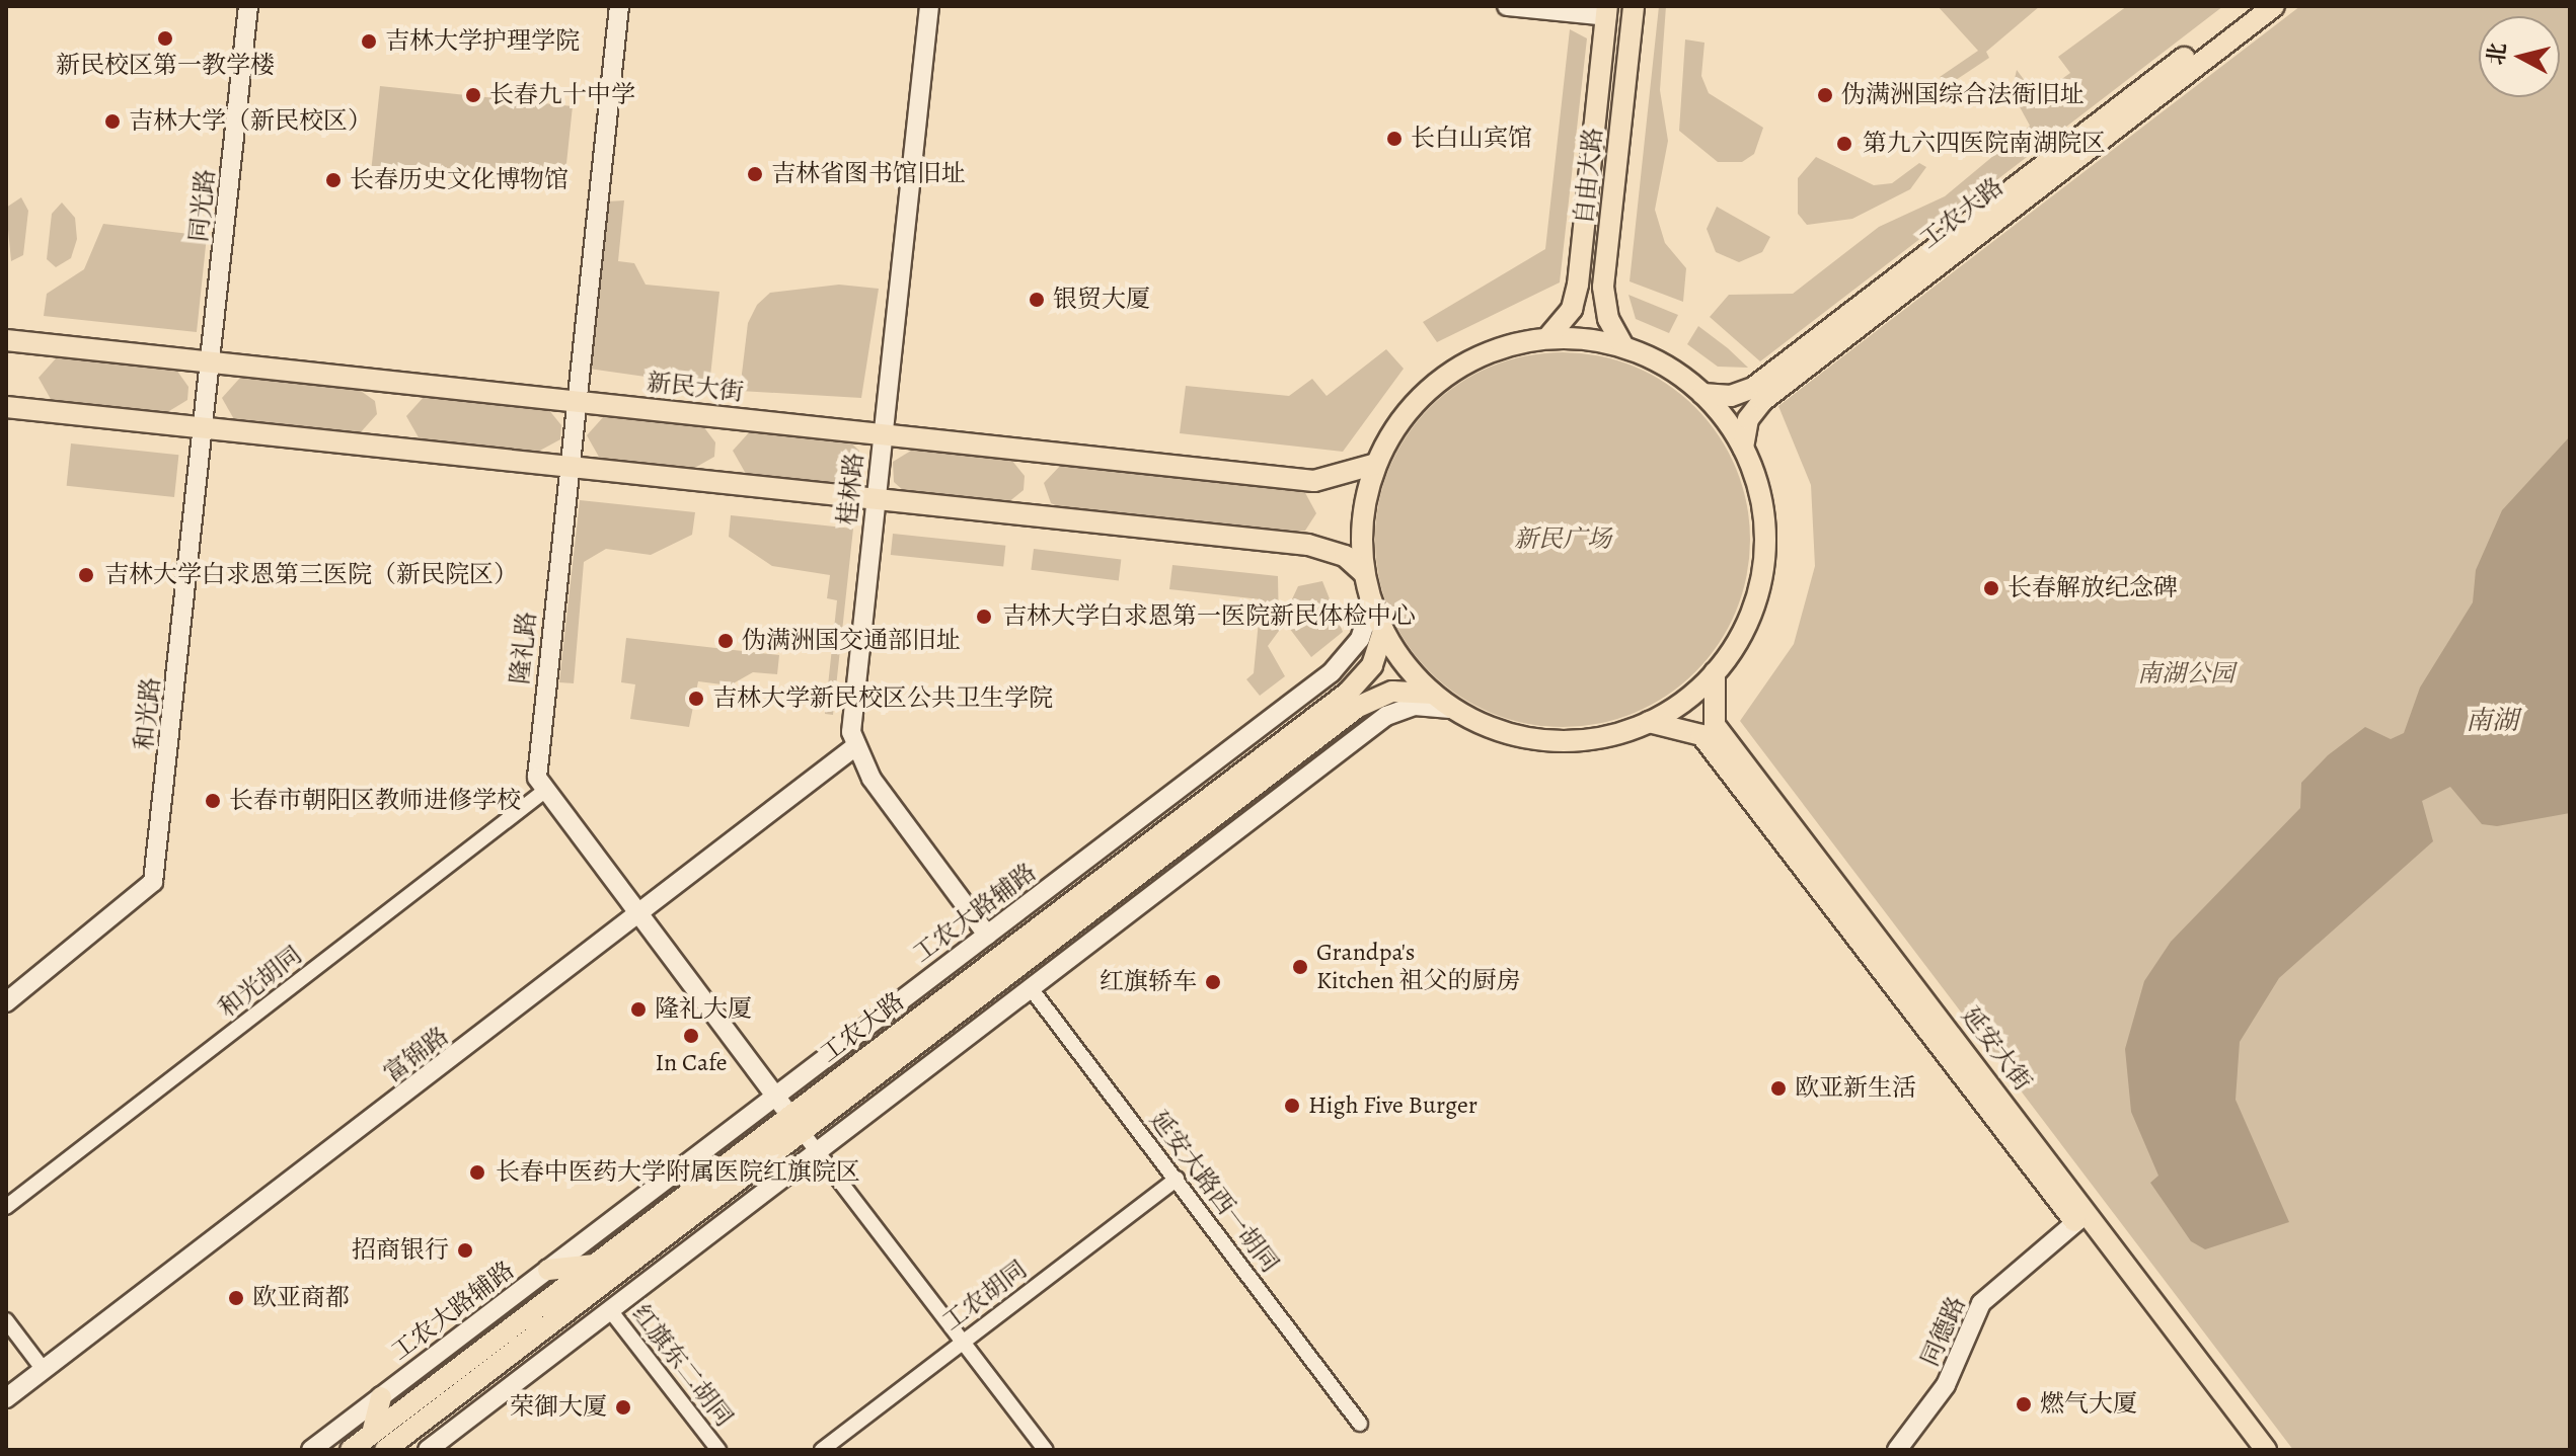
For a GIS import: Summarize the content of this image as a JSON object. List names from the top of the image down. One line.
{"streets":{"main road":["自由大路","工农大路","新民大街","延安大街"],"street":["同光路","桂林路","隆礼路","和光路","工农大路辅路","和光胡同","富锦路","延安大路西一胡同","工农胡同","同德路","红旗东二胡同"]},"crossings":[["同光路","新民大街"],["同光路","和光路"],["新民大街","桂林路"],["新民大街","隆礼路"],["新民大街","和光路"],["桂林路","富锦路"],["隆礼路","和光胡同"],["延安大街","同德路"],["延安大路西一胡同","工农胡同"]],"water":["南湖"],"parks":["新民广场","南湖公园"],"places":["新民校区第一教学楼","吉林大学护理学院","长春九十中学","伪满洲国综合法衙旧址","吉林大学（新民校区）","长白山宾馆","第九六四医院南湖院区","吉林省图书馆旧址","长春历史文化博物馆","银贸大厦","吉林大学白求恩第三医院（新民院区）","长春解放纪念碑","吉林大学白求恩第一医院新民体检中心","伪满洲国交通部旧址","吉林大学新民校区公共卫生学院","长春市朝阳区教师进修学校","Grandpa's Kitchen 祖父的厨房","红旗轿车","隆礼大厦","In Cafe","欧亚新生活","High Five Burger","长春中医药大学附属医院红旗院区","招商银行","欧亚商都","燃气大厦","荣御大厦"],"north":"left"}
